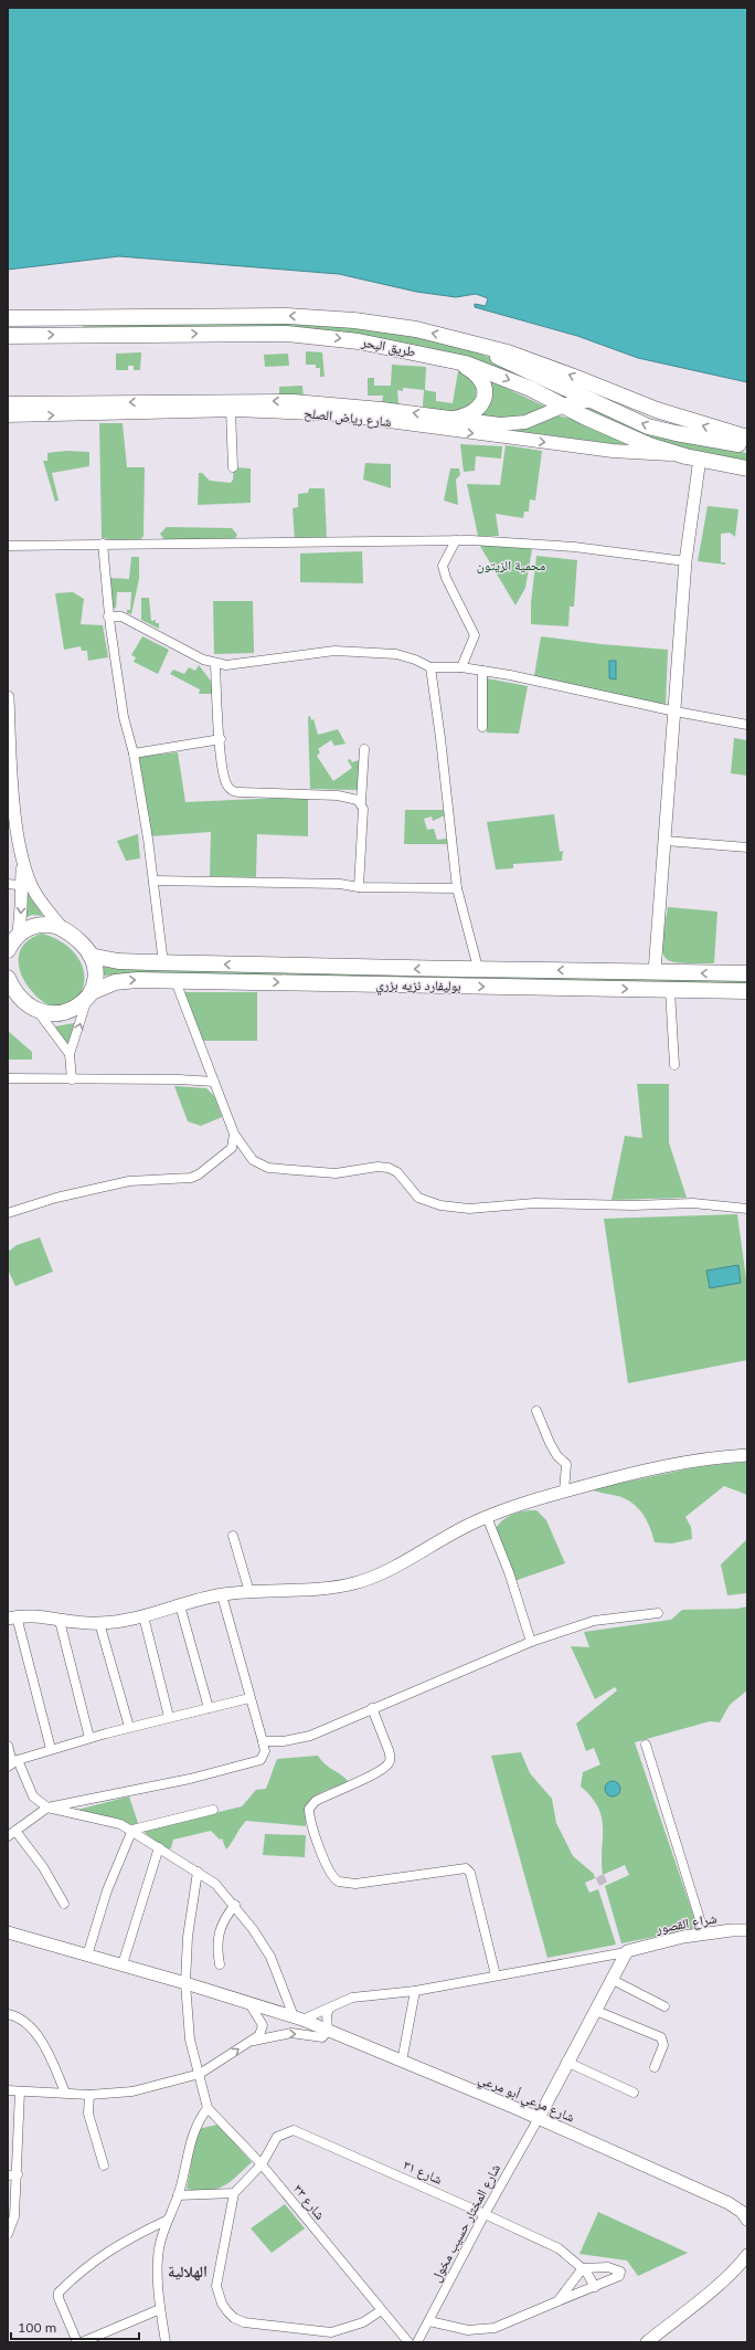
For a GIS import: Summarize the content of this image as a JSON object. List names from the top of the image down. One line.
{"streets":{"highway":["طريق البحر","بوليفارد نزيه بزري"],"main road":["شارع رياض الصلح","شراع القصور","شارع مرعي أبو مرعي"],"street":["شارع ٣١","شارع ٣٣","شارع المختار حسيب مخول"]},"crossings":[["طريق البحر","شارع رياض الصلح"],["شارع مرعي أبو مرعي","شارع المختار حسيب مخول"],["شارع ٣١","شارع ٣٣"],["شارع ٣١","شارع المختار حسيب مخول"]],"districts":["الهلالية"],"parks":["محمية الزيتون"],"scale_bar":"100 m"}
